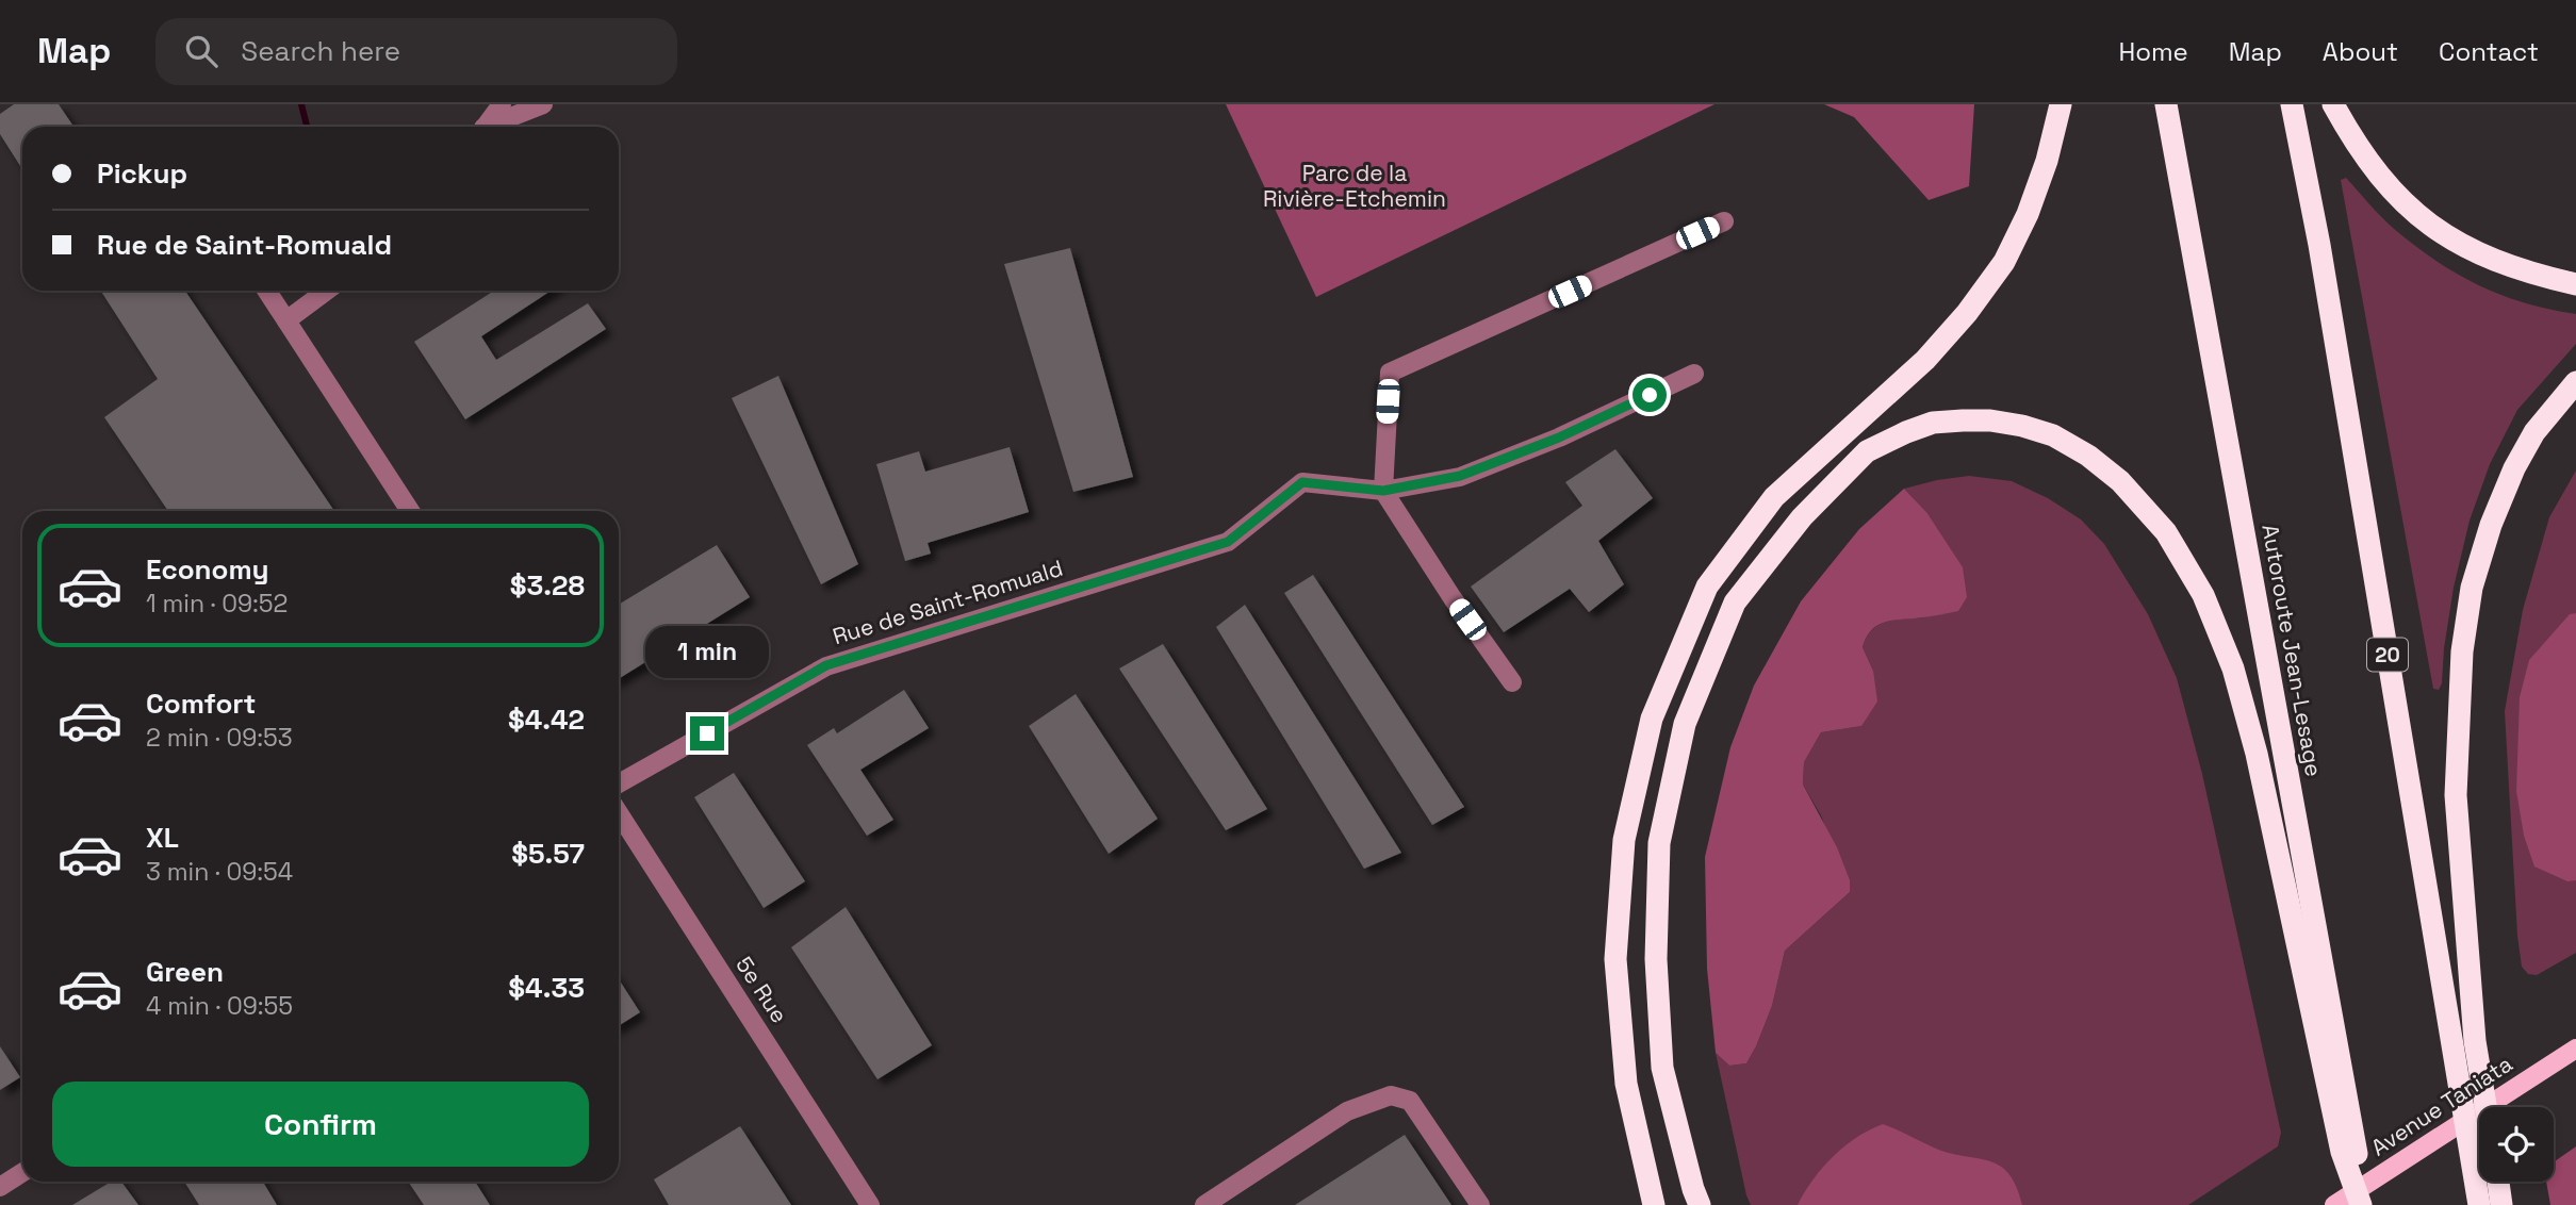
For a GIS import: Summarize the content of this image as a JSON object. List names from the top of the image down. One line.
{"streets":{"highway":["Autoroute Jean-Lesage","20"],"main road":["Avenue Taniata"],"street":["Rue de Saint-Romuald","5e Rue"]},"parks":["Parc de la Rivière-Etchemin"],"page":{"header":"Map","search":"Search here","nav":["Home","Map","About","Contact"],"banner":["Pickup","Rue de Saint-Romuald"],"list":[{"name":"Economy","note":"1 min · 09:52","value":"$3.28"},{"name":"Comfort","note":"2 min · 09:53","value":"$4.42"},{"name":"XL","note":"3 min · 09:54","value":"$5.57"},{"name":"Green","note":"4 min · 09:55","value":"$4.33"}],"bubble":"1 min","buttons":"Confirm"}}
